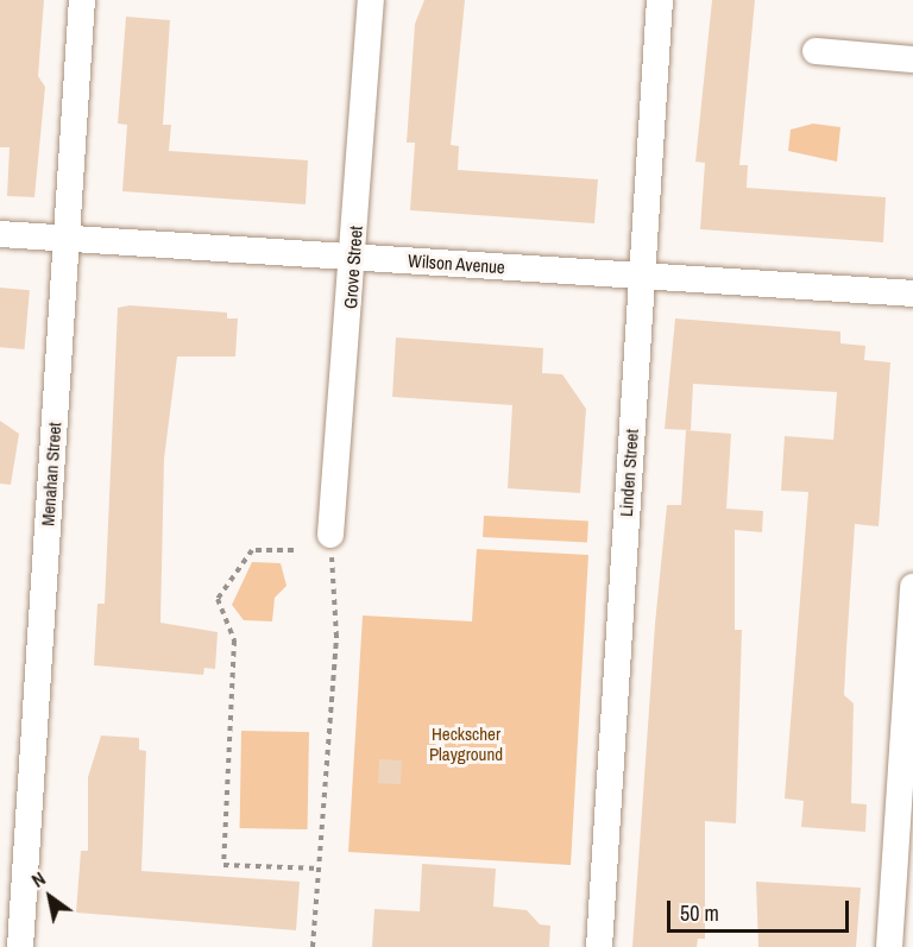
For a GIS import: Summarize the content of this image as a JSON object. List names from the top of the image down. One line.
{"streets":{"street":["Wilson Avenue","Grove Street","Linden Street","Menahan Street"]},"crossings":[["Wilson Avenue","Grove Street"],["Wilson Avenue","Linden Street"],["Wilson Avenue","Menahan Street"]],"parks":["Heckscher Playground"],"scale_bar":"50 m","north":"top left"}
